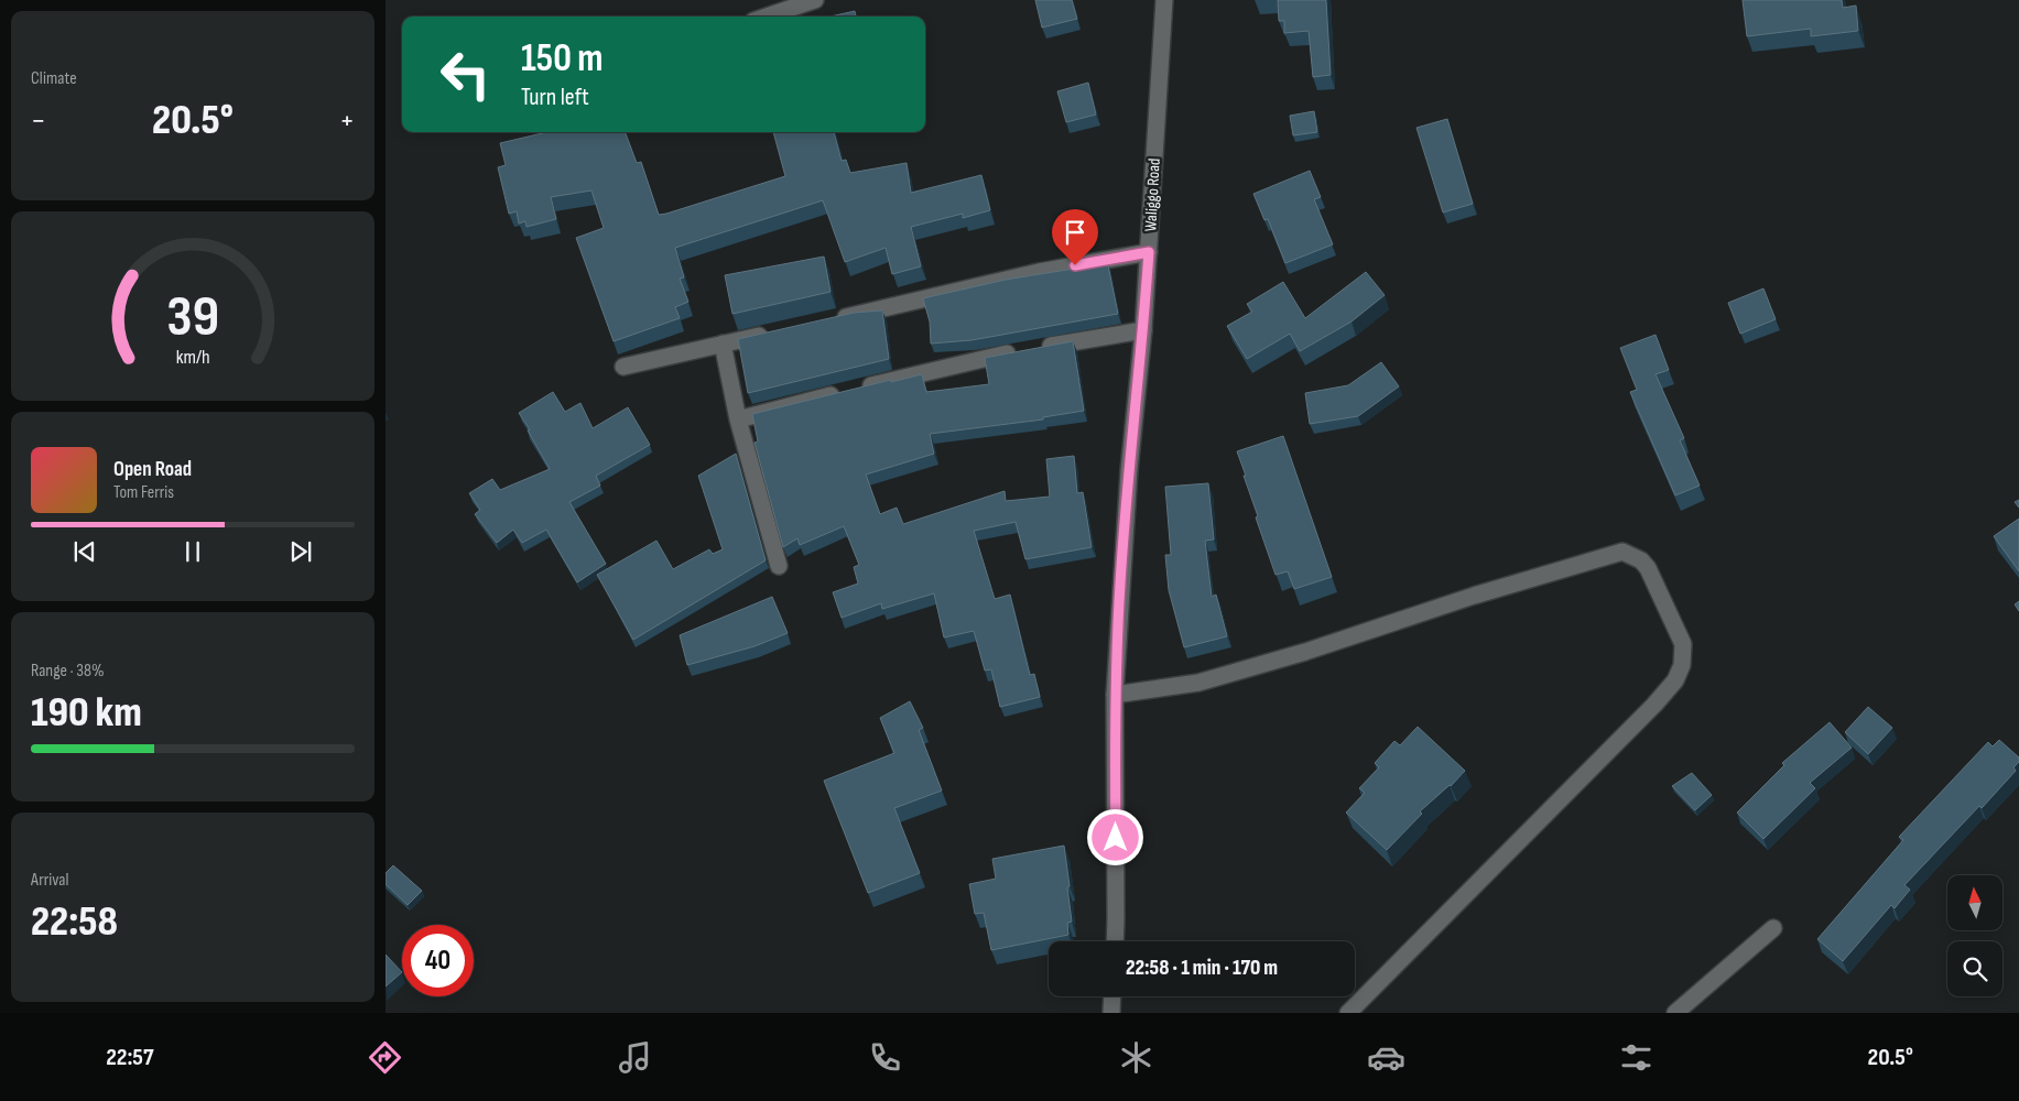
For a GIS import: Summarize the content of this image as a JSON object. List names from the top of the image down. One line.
{"streets":{"street":["Waliggo Road"]},"north":"top","page":{"tile":["Climate",["Range · 38%","190 km"],["Arrival","22:58"]],"turn":["150 m","Turn left"],"heat":["−","20.5°","+"],"song":["Open Road","Tom Ferris"],"limit":"40","trip":"22:58 · 1 min · 170 m","tabs":["22:57","20.5°"],"gauge":["39","km/h"]}}
